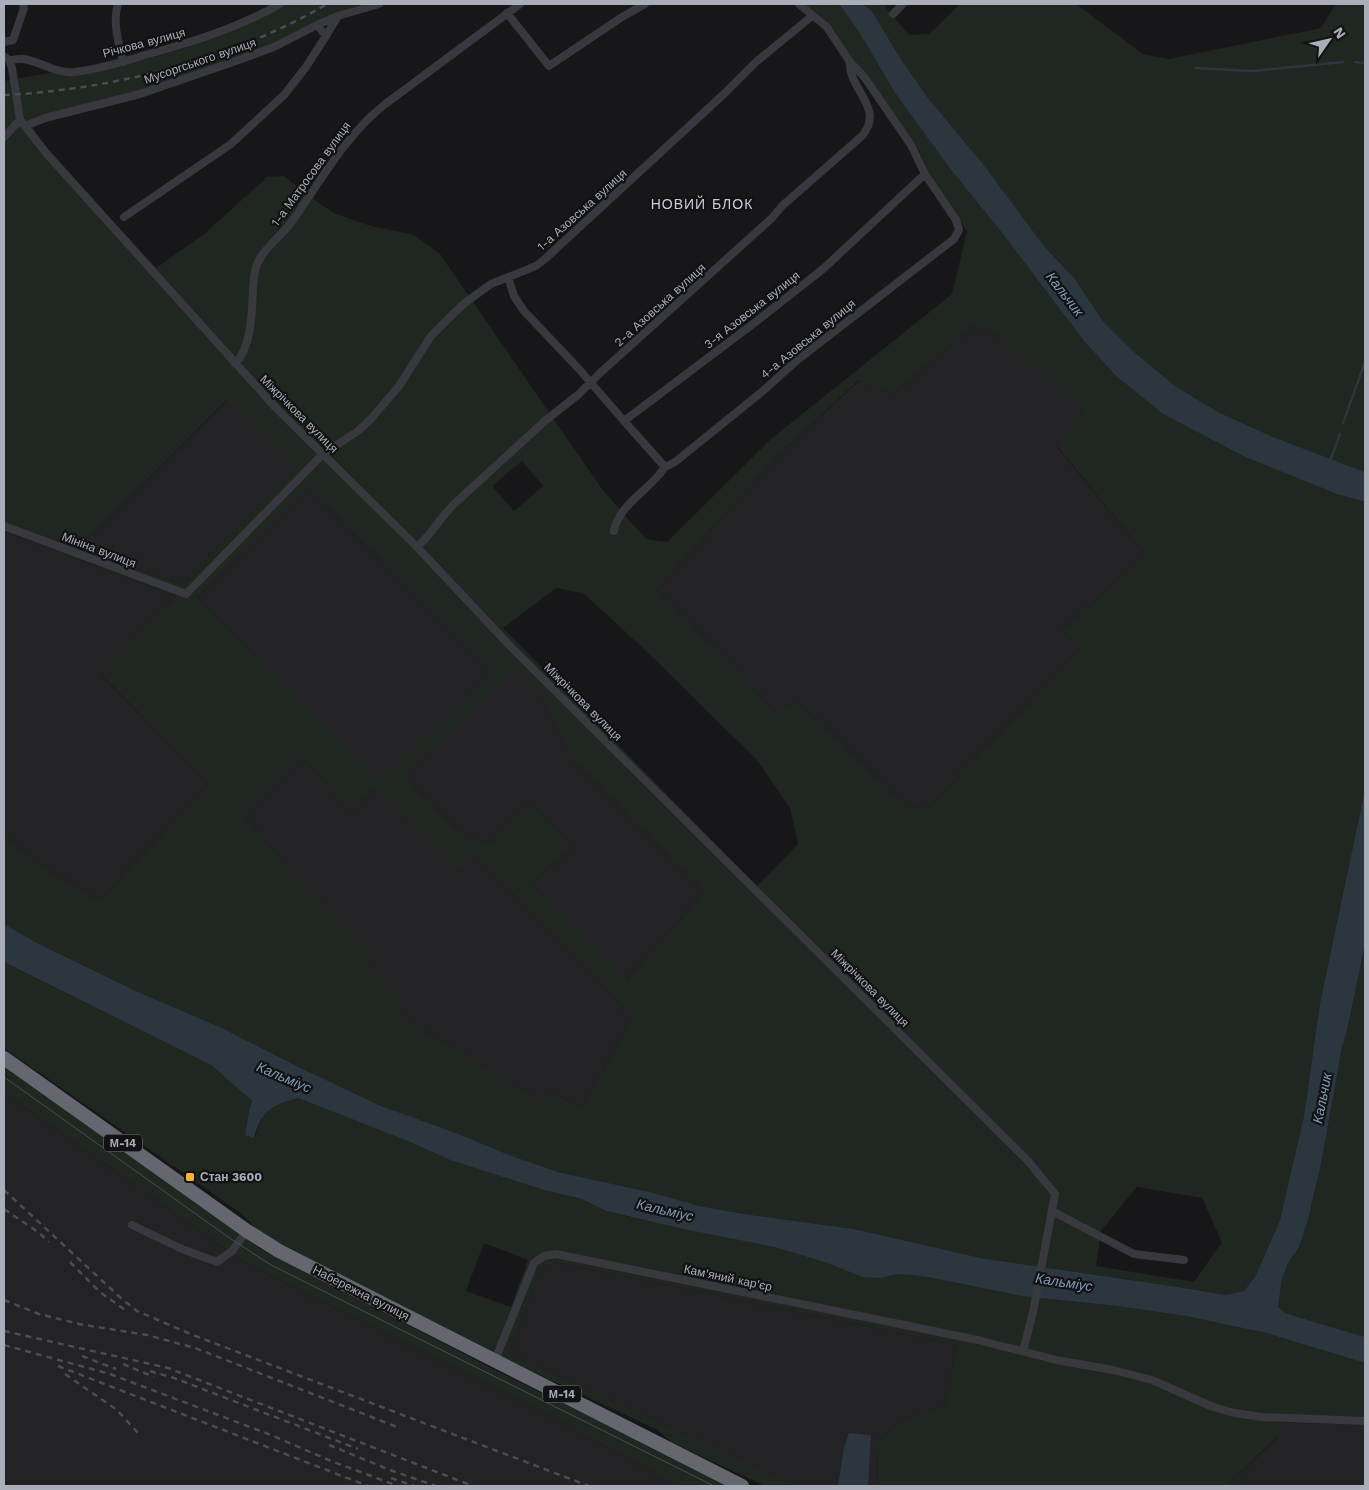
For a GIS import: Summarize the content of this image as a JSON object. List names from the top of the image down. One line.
{"streets":{"highway":["М-14","Набережна вулиця"],"street":["Річкова вулиця","Мусоргського вулиця","1-а Матросова вулиця","1-а Азовська вулиця","2-а Азовська вулиця","3-я Азовська вулиця","4-а Азовська вулиця","Міжрічкова вулиця","Мініна вулиця","Кам'яний кар'єр"]},"crossings":[["Мусоргського вулиця","Міжрічкова вулиця"],["1-а Матросова вулиця","Міжрічкова вулиця"],["1-а Азовська вулиця","Міжрічкова вулиця"],["1-а Азовська вулиця","Мініна вулиця"],["2-а Азовська вулиця","Міжрічкова вулиця"],["3-я Азовська вулиця","4-а Азовська вулиця"],["Міжрічкова вулиця","Кам'яний кар'єр"],["Кам'яний кар'єр","Набережна вулиця"]],"districts":["НОВИЙ БЛОК"],"water":["Кальчик","Кальміус"],"places":{"transit":["Стан 3600"]},"north":"top right"}
